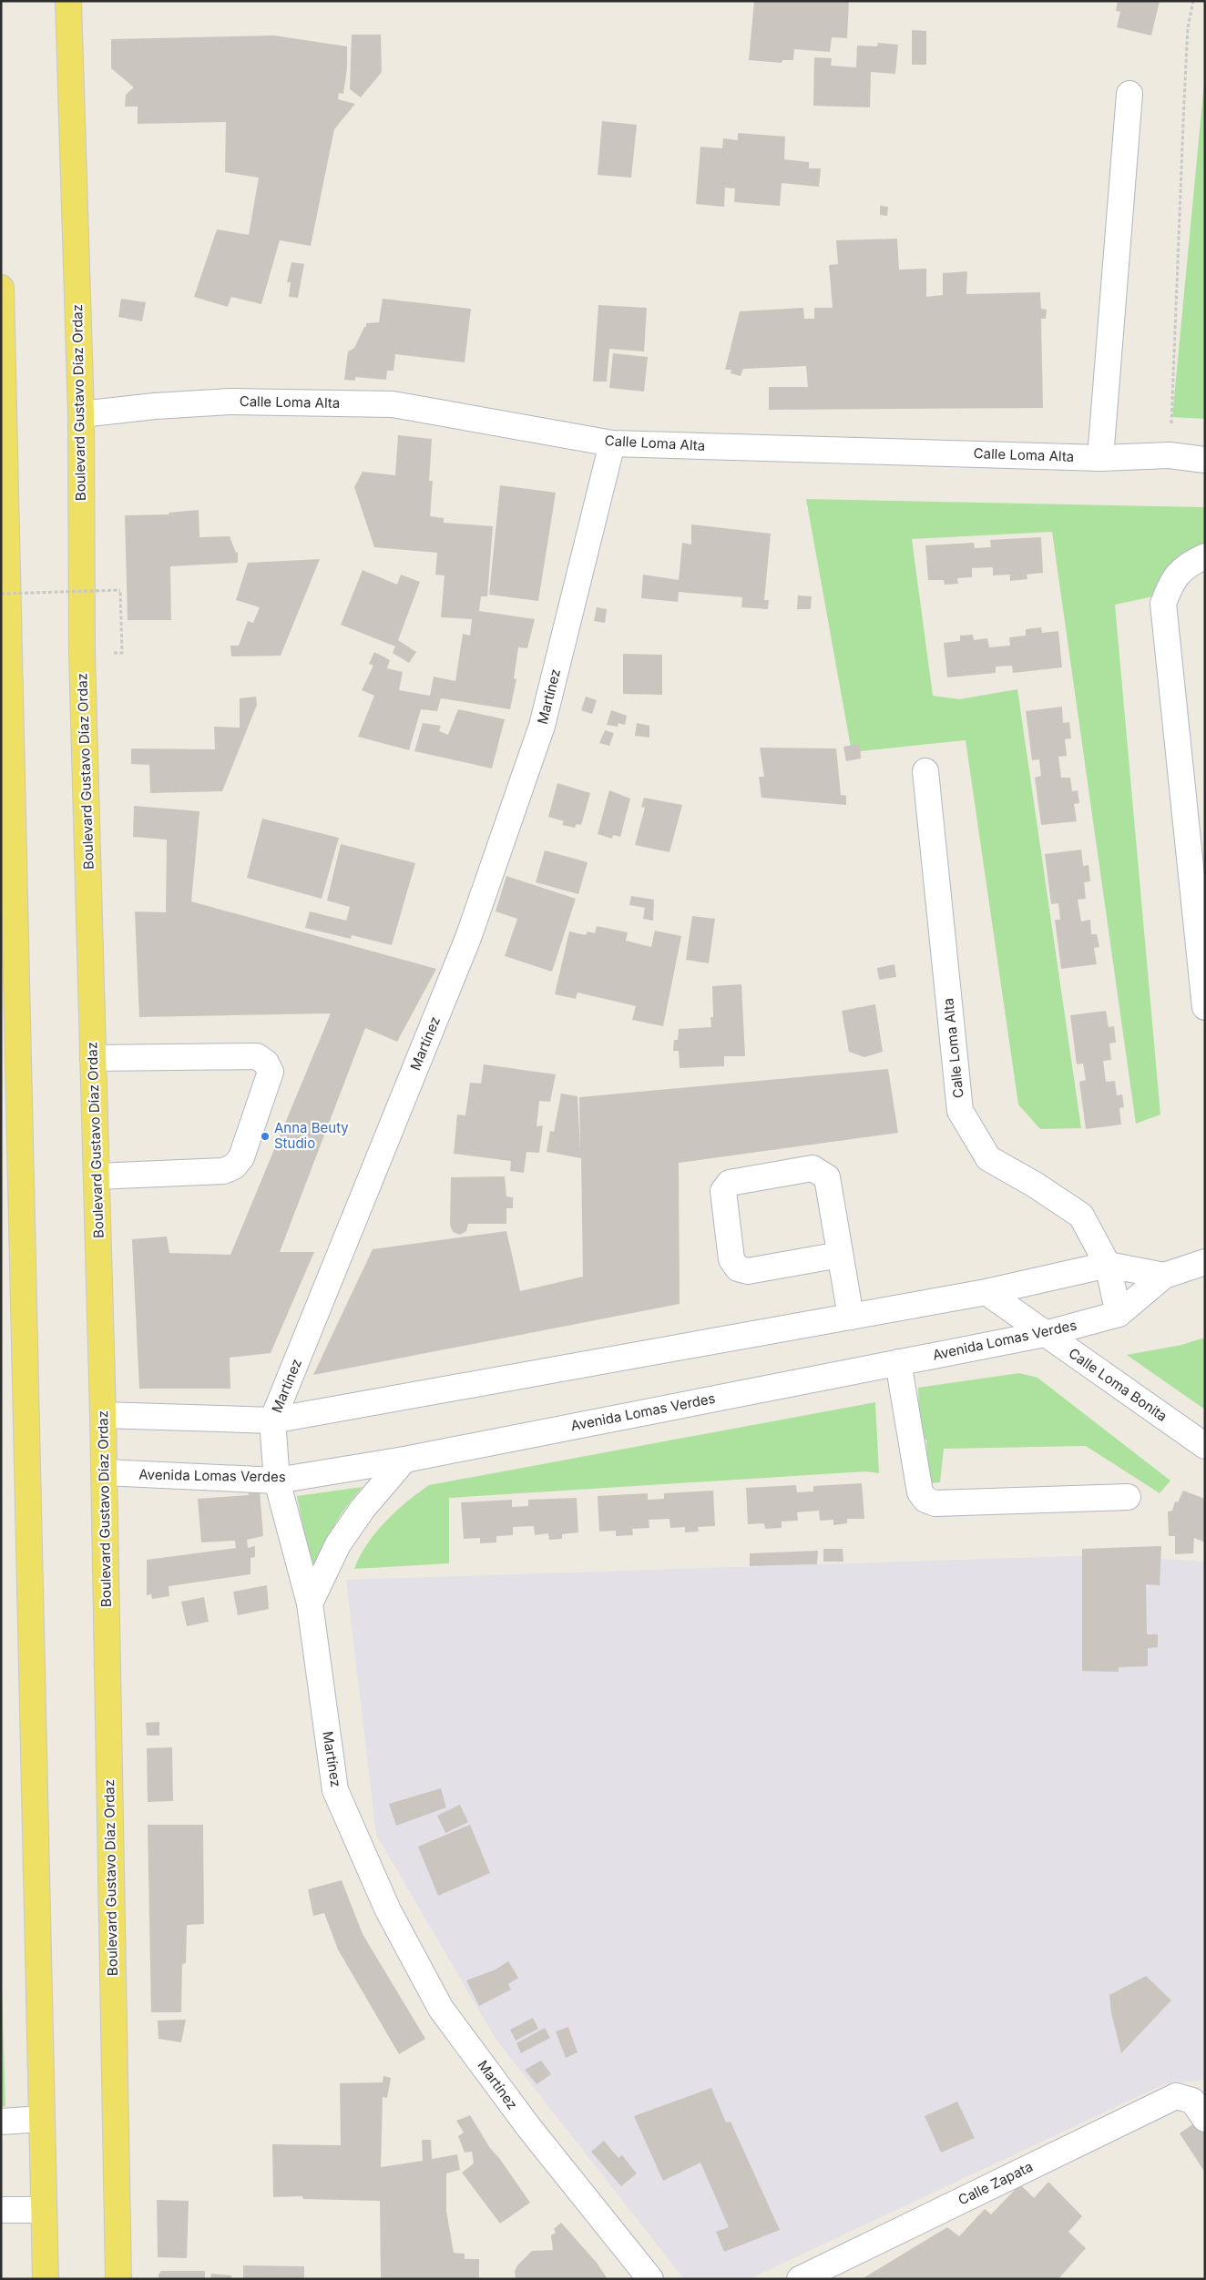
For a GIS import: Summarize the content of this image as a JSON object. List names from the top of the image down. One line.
{"streets":{"main road":["Boulevard Gustavo Díaz Ordaz"],"street":["Calle Loma Alta","Martínez","Avenida Lomas Verdes","Calle Loma Bonita","Calle Zapata"]},"crossings":[["Boulevard Gustavo Díaz Ordaz","Calle Loma Alta"],["Boulevard Gustavo Díaz Ordaz","Avenida Lomas Verdes"],["Calle Loma Alta","Martínez"],["Calle Loma Alta","Avenida Lomas Verdes"],["Martínez","Avenida Lomas Verdes"],["Avenida Lomas Verdes","Calle Loma Bonita"]],"places":["Anna Beuty Studio"]}
